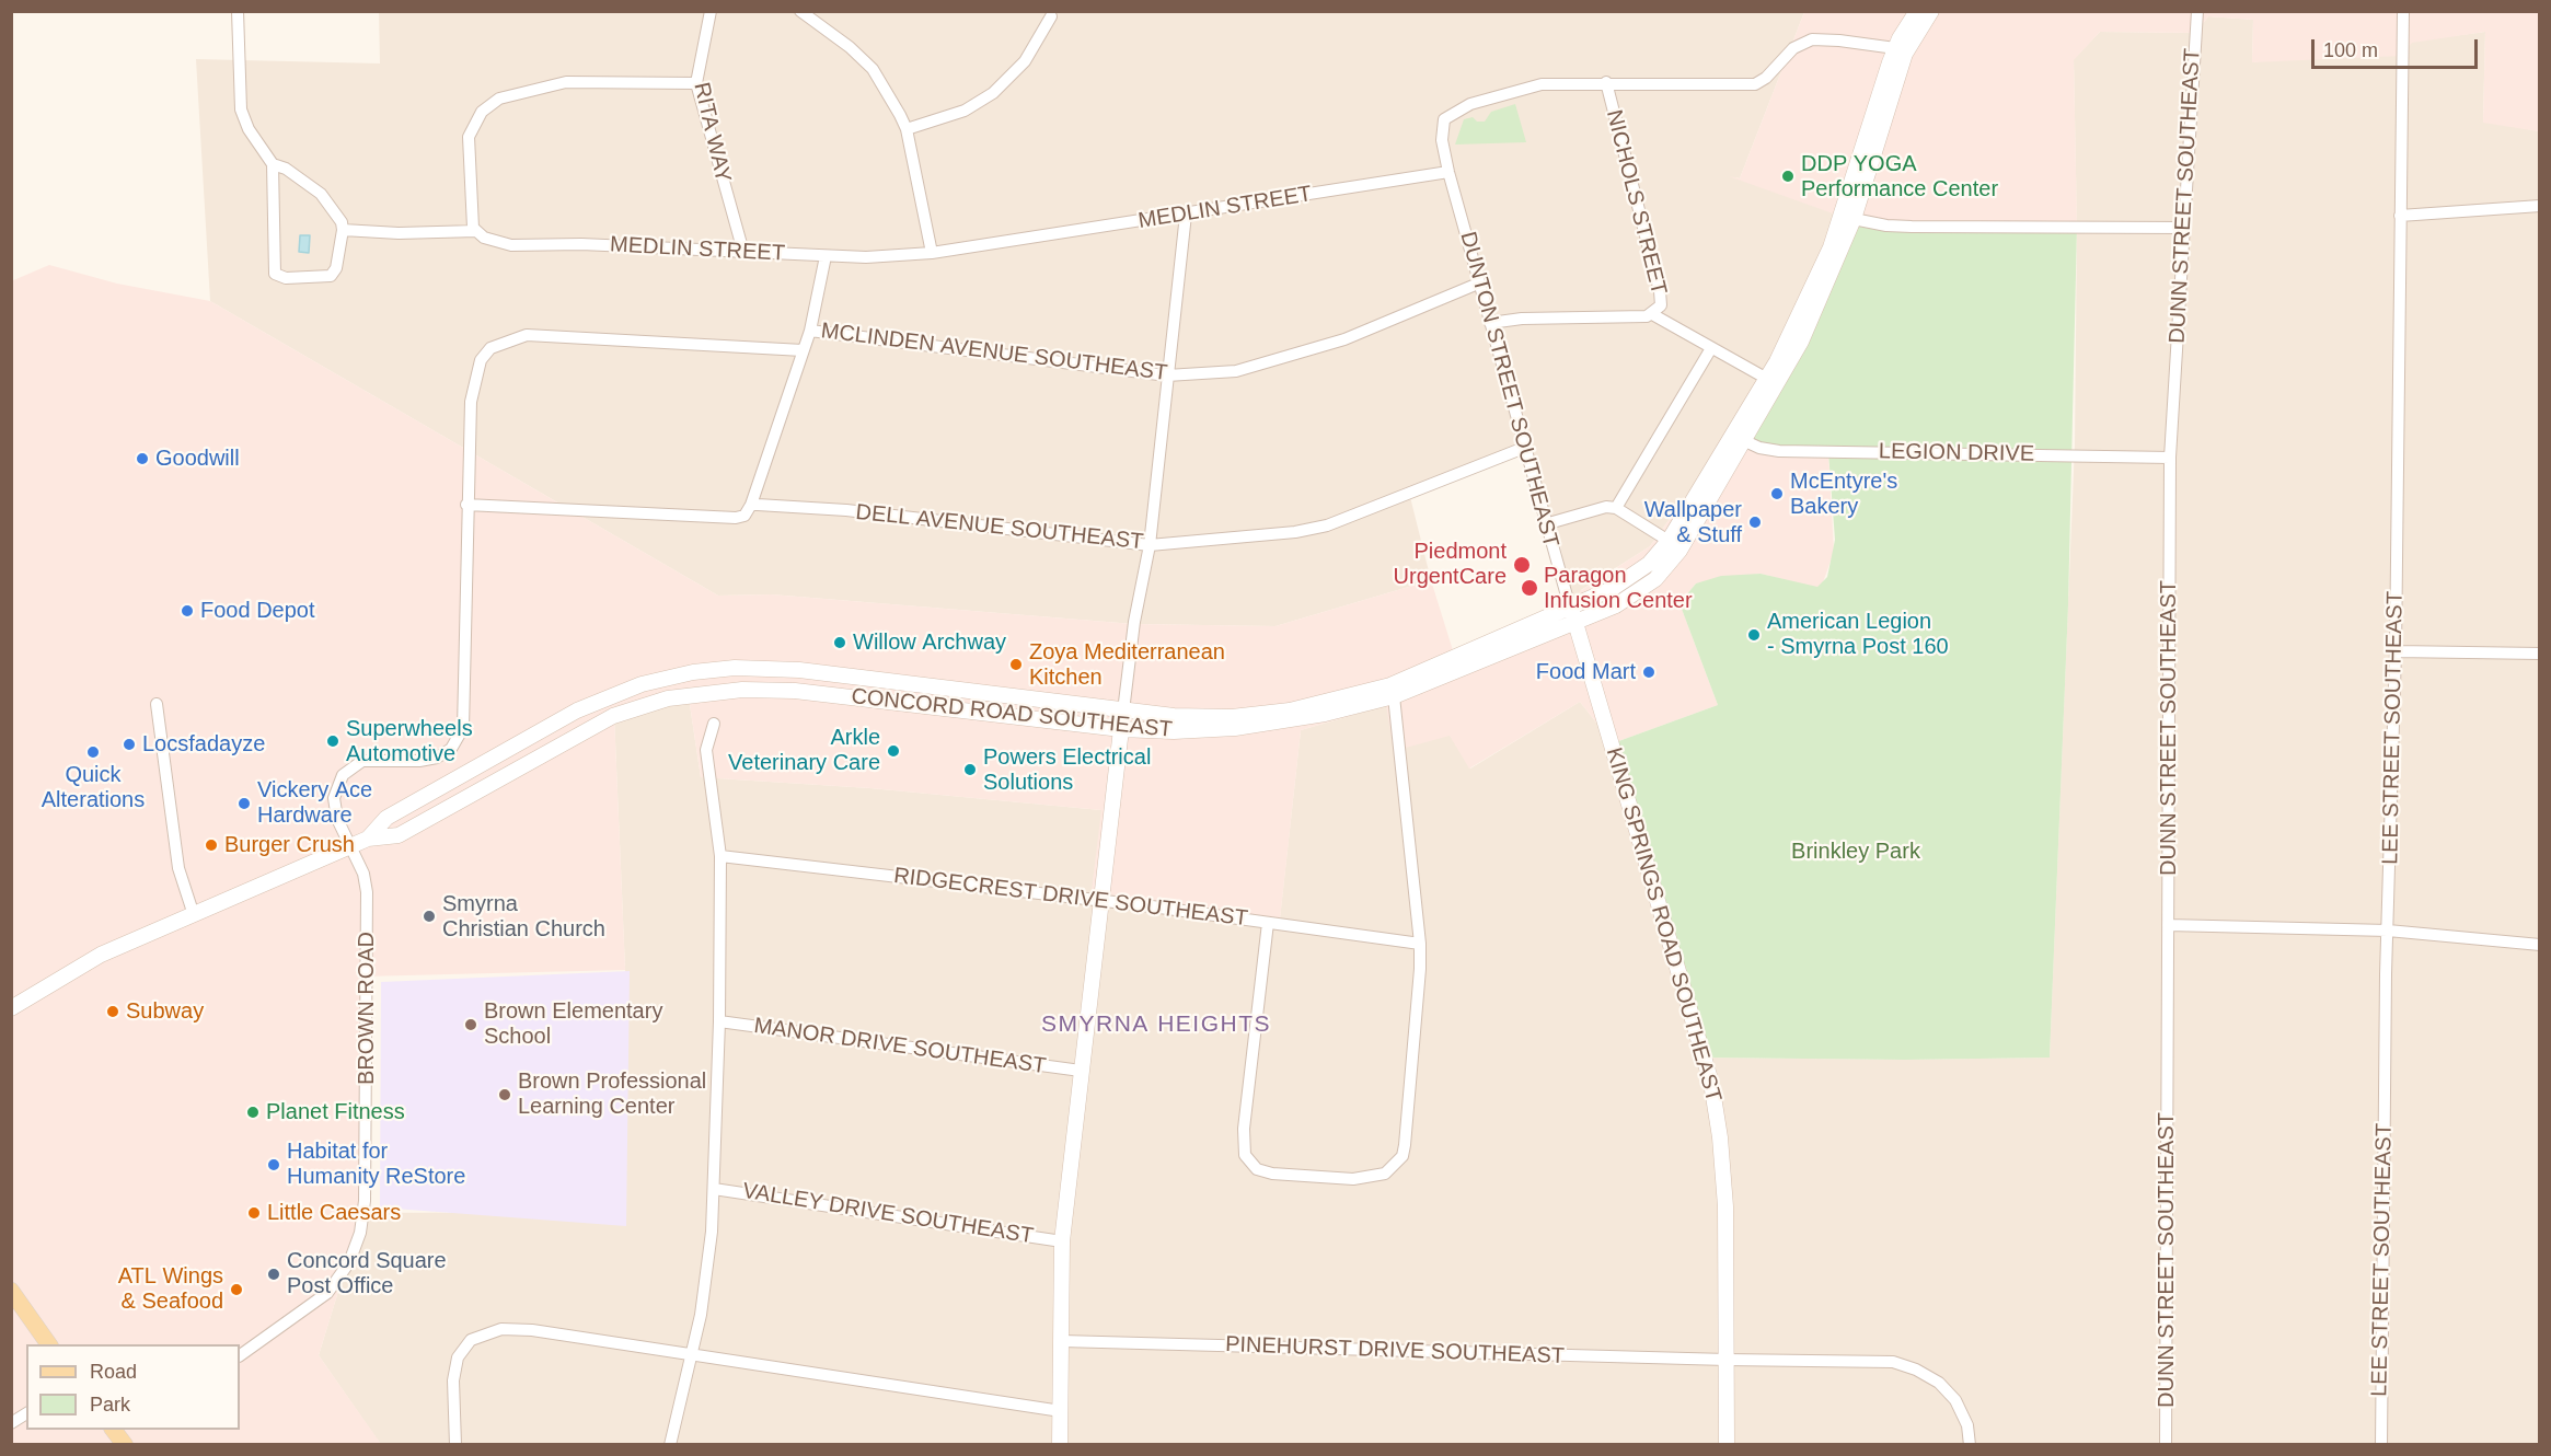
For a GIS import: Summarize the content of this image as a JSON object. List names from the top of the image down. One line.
{"streets":{"main road":["CONCORD ROAD SOUTHEAST","KING SPRINGS ROAD SOUTHEAST"],"street":["RITA WAY","DUNN STREET SOUTHEAST","NICHOLS STREET","MEDLIN STREET","MCLINDEN AVENUE SOUTHEAST","DUNTON STREET SOUTHEAST","LEGION DRIVE","DELL AVENUE SOUTHEAST","LEE STREET SOUTHEAST","RIDGECREST DRIVE SOUTHEAST","BROWN ROAD","MANOR DRIVE SOUTHEAST","VALLEY DRIVE SOUTHEAST","PINEHURST DRIVE SOUTHEAST"]},"crossings":[["RITA WAY","MEDLIN STREET"],["DUNN STREET SOUTHEAST","LEGION DRIVE"],["NICHOLS STREET","DUNTON STREET SOUTHEAST"],["MEDLIN STREET","DUNTON STREET SOUTHEAST"],["MCLINDEN AVENUE SOUTHEAST","DUNTON STREET SOUTHEAST"],["MCLINDEN AVENUE SOUTHEAST","DELL AVENUE SOUTHEAST"],["MCLINDEN AVENUE SOUTHEAST","CONCORD ROAD SOUTHEAST"],["MCLINDEN AVENUE SOUTHEAST","BROWN ROAD"],["DUNTON STREET SOUTHEAST","DELL AVENUE SOUTHEAST"],["DUNTON STREET SOUTHEAST","CONCORD ROAD SOUTHEAST"],["DUNTON STREET SOUTHEAST","KING SPRINGS ROAD SOUTHEAST"],["LEGION DRIVE","CONCORD ROAD SOUTHEAST"],["CONCORD ROAD SOUTHEAST","KING SPRINGS ROAD SOUTHEAST"],["CONCORD ROAD SOUTHEAST","BROWN ROAD"],["KING SPRINGS ROAD SOUTHEAST","PINEHURST DRIVE SOUTHEAST"]],"districts":["SMYRNA HEIGHTS"],"parks":["Brinkley Park"],"places":["DDP YOGA Performance Center","Goodwill","McEntyre's Bakery","Wallpaper & Stuff","Piedmont UrgentCare","Paragon Infusion Center","Food Depot","American Legion - Smyrna Post 160","Willow Archway","Zoya Mediterranean Kitchen","Food Mart","Superwheels Automotive","Locsfadayze","Arkle Veterinary Care","Quick Alterations","Powers Electrical Solutions","Vickery Ace Hardware","Burger Crush","Smyrna Christian Church","Subway","Brown Elementary School","Brown Professional Learning Center","Planet Fitness","Habitat for Humanity ReStore","Little Caesars","Concord Square Post Office","ATL Wings & Seafood"],"legend":["Road","Park"],"scale_bar":"100 m"}
